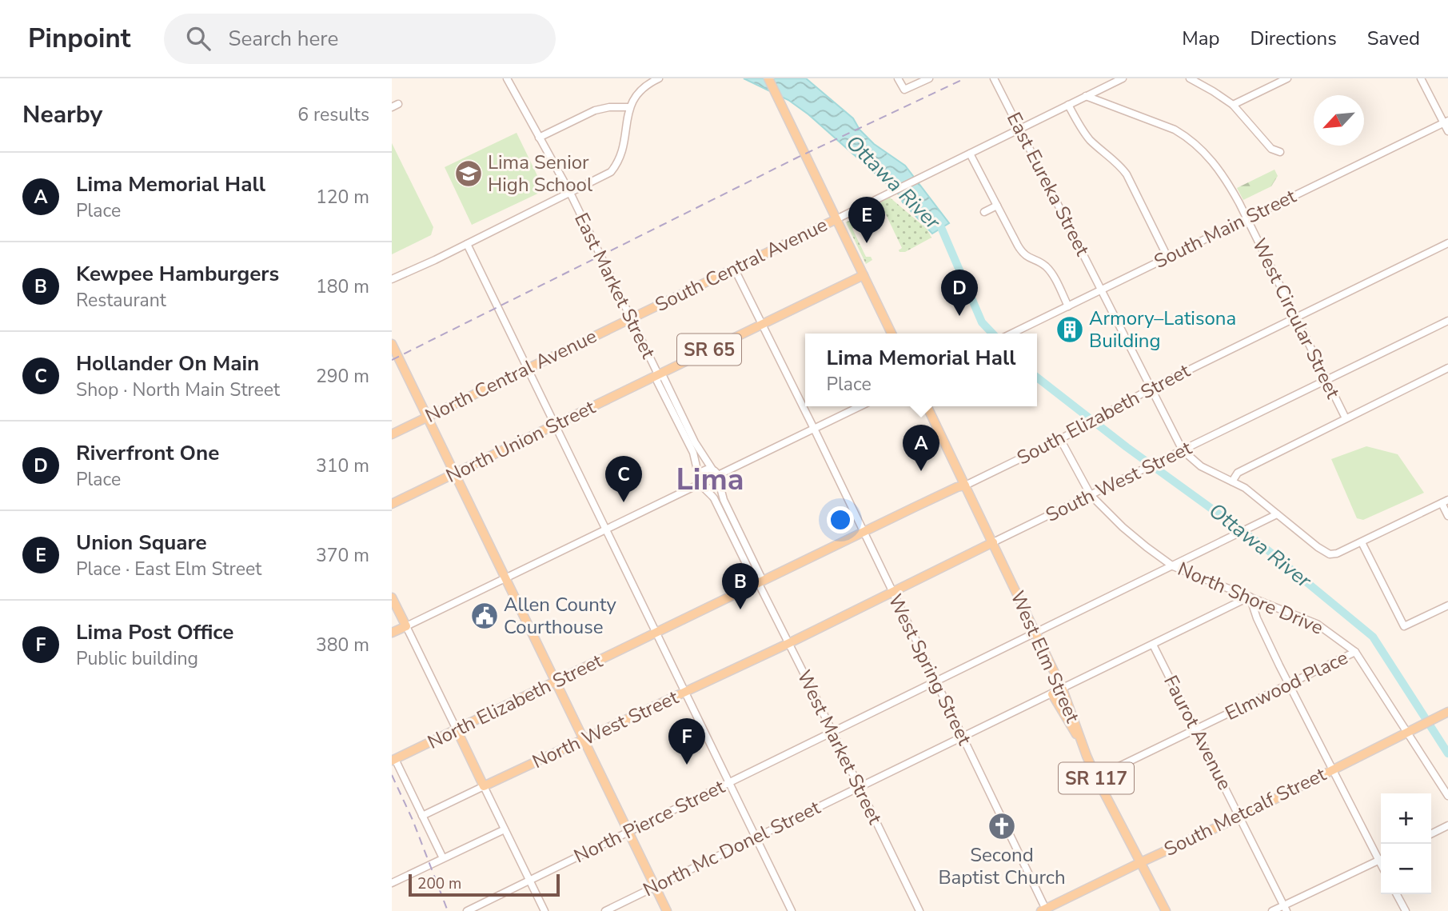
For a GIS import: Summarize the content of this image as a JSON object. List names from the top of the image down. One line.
{"streets":{"main road":["South Central Avenue","SR 65","North Central Avenue","South Elizabeth Street","North Union Street","South West Street","West Elm Street","North Elizabeth Street","North West Street","SR 117","South Metcalf Street"],"street":["East Eureka Street","South Main Street","East Market Street","West Circular Street","North Shore Drive","West Spring Street","Elmwood Place","Faurot Avenue","West Market Street","North Pierce Street","North Mc Donel Street"]},"crossings":[["East Eureka Street","South Main Street"],["East Eureka Street","South Central Avenue"],["East Eureka Street","South Elizabeth Street"],["East Eureka Street","South West Street"],["South Main Street","West Circular Street"],["South Central Avenue","East Market Street"],["South Central Avenue","West Circular Street"],["South Central Avenue","North Central Avenue"],["South Central Avenue","West Spring Street"],["East Market Street","SR 65"],["East Market Street","North Central Avenue"],["East Market Street","North Union Street"],["East Market Street","West Market Street"],["West Circular Street","South Elizabeth Street"],["West Circular Street","South West Street"],["SR 65","North Union Street"],["SR 65","West Spring Street"],["South Elizabeth Street","North Shore Drive"],["South Elizabeth Street","West Elm Street"],["South Elizabeth Street","West Spring Street"],["South Elizabeth Street","North Elizabeth Street"],["South Elizabeth Street","West Market Street"],["South West Street","North Shore Drive"],["South West Street","West Elm Street"],["South West Street","West Spring Street"],["South West Street","North West Street"],["South West Street","West Market Street"],["North Shore Drive","Elmwood Place"],["North Shore Drive","South Metcalf Street"],["North Shore Drive","North Pierce Street"],["North Shore Drive","North Mc Donel Street"],["West Elm Street","Elmwood Place"],["West Elm Street","South Metcalf Street"],["West Elm Street","North Pierce Street"],["West Elm Street","North Mc Donel Street"],["West Spring Street","South Metcalf Street"],["West Spring Street","North Pierce Street"],["West Spring Street","North Mc Donel Street"],["Elmwood Place","Faurot Avenue"],["North Elizabeth Street","West Market Street"],["North West Street","West Market Street"],["Faurot Avenue","South Metcalf Street"],["Faurot Avenue","North Mc Donel Street"],["West Market Street","North Pierce Street"],["West Market Street","North Mc Donel Street"]],"districts":["Lima"],"water":["Ottawa River"],"places":{"school or university":["Lima Senior High School"],"building":["Armory–Latisona Building"],"public building":["Allen County Courthouse"],"church":["Second Baptist Church"]},"scale_bar":"200 m","north":"bottom left","page":{"header":"Pinpoint","search":"Search here","nav":["Map","Directions","Saved"],"heading":["Nearby","6 results"],"list":[{"mark":"A","name":"Lima Memorial Hall","note":"Place","value":"120 m"},{"mark":"B","name":"Kewpee Hamburgers","note":"Restaurant","value":"180 m"},{"mark":"C","name":"Hollander On Main","note":"Shop · North Main Street","value":"290 m"},{"mark":"D","name":"Riverfront One","note":"Place","value":"310 m"},{"mark":"E","name":"Union Square","note":"Place · East Elm Street","value":"370 m"},{"mark":"F","name":"Lima Post Office","note":"Public building","value":"380 m"}],"pins":["E","D","A","C","B","F"],"popup":["Lima Memorial Hall","Place"],"map_buttons":["+","−"],"scale":"200 m"}}
